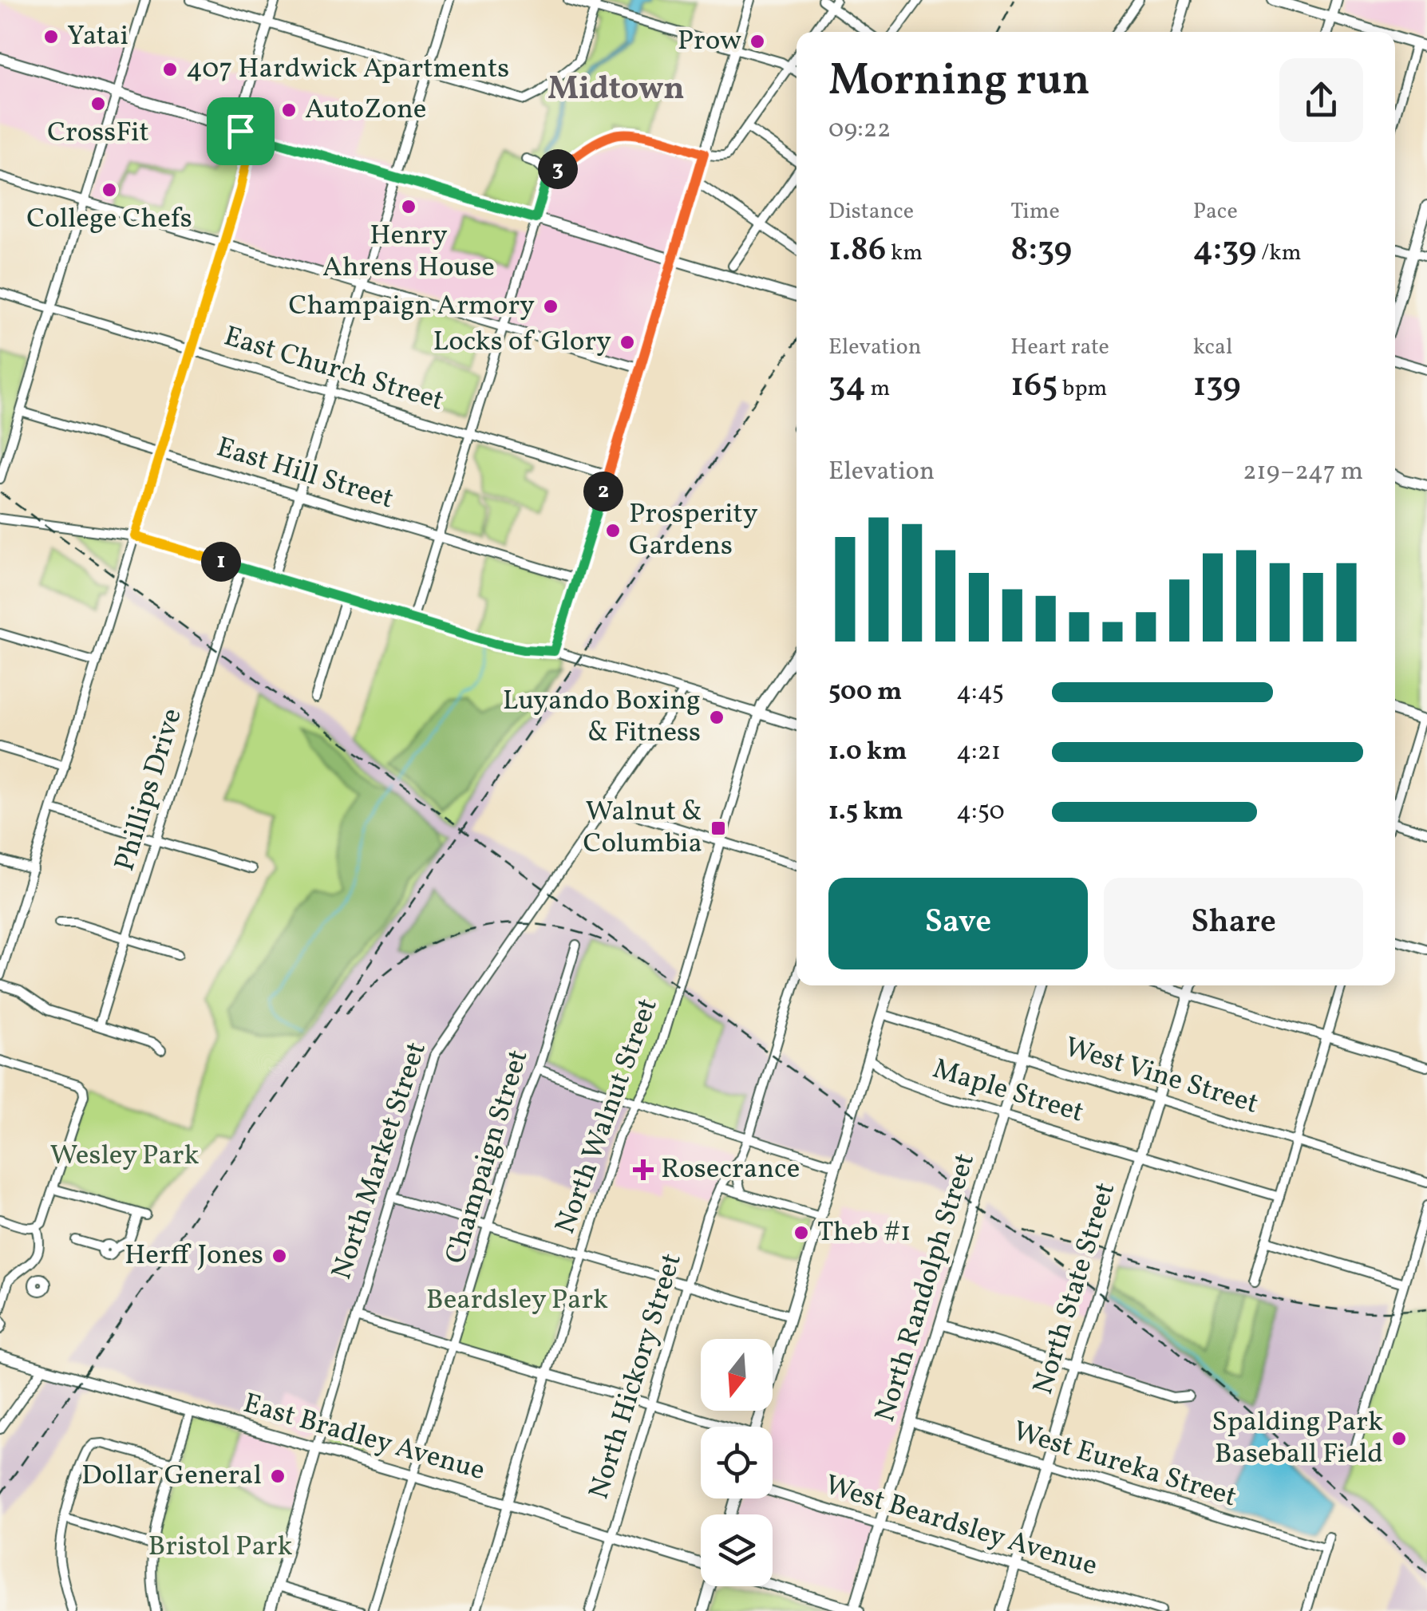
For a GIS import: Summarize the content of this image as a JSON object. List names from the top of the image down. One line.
{"streets":{"main road":["North Walnut Street","North Market Street","North Randolph Street","North State Street","East Bradley Avenue"],"street":["East Church Street","East Hill Street","Phillips Drive","West Vine Street","Maple Street","Champaign Street","North Hickory Street","West Eureka Street","West Beardsley Avenue"]},"crossings":[["West Vine Street","North Randolph Street"],["West Vine Street","North State Street"],["Maple Street","North Randolph Street"],["Maple Street","North State Street"],["North Walnut Street","East Bradley Avenue"],["Champaign Street","East Bradley Avenue"],["North Market Street","East Bradley Avenue"],["North Randolph Street","West Eureka Street"],["North Randolph Street","West Beardsley Avenue"],["North State Street","West Eureka Street"],["North State Street","West Beardsley Avenue"],["North Hickory Street","East Bradley Avenue"]],"districts":["Midtown"],"parks":["Wesley Park","Beardsley Park","Bristol Park"],"places":{"other":["Yatai","Prow","407 Hardwick Apartments","CrossFit","AutoZone","College Chefs","Henry Ahrens House","Champaign Armory","Locks of Glory","Prosperity Gardens","Luyando Boxing & Fitness","Theb #1","Herff Jones","Spalding Park Baseball Field","Dollar General"],"transit":["Walnut & Columbia"],"health":["Rosecrance"]},"north":"bottom","page":{"heading":["Morning run","09:22"],"pins":["3","2","1"],"stats":[["Distance","1.86 km"],["Time","8:39"],["Pace","4:39 /km"],["Elevation","34 m"],["Heart rate","165 bpm"],["kcal","139"]],"chart":["Elevation","219–247 m"],"list":[{"name":"500 m","note":"4:45"},{"name":"1.0 km","note":"4:21"},{"name":"1.5 km","note":"4:50"}],"buttons":["Save","Share"]}}
